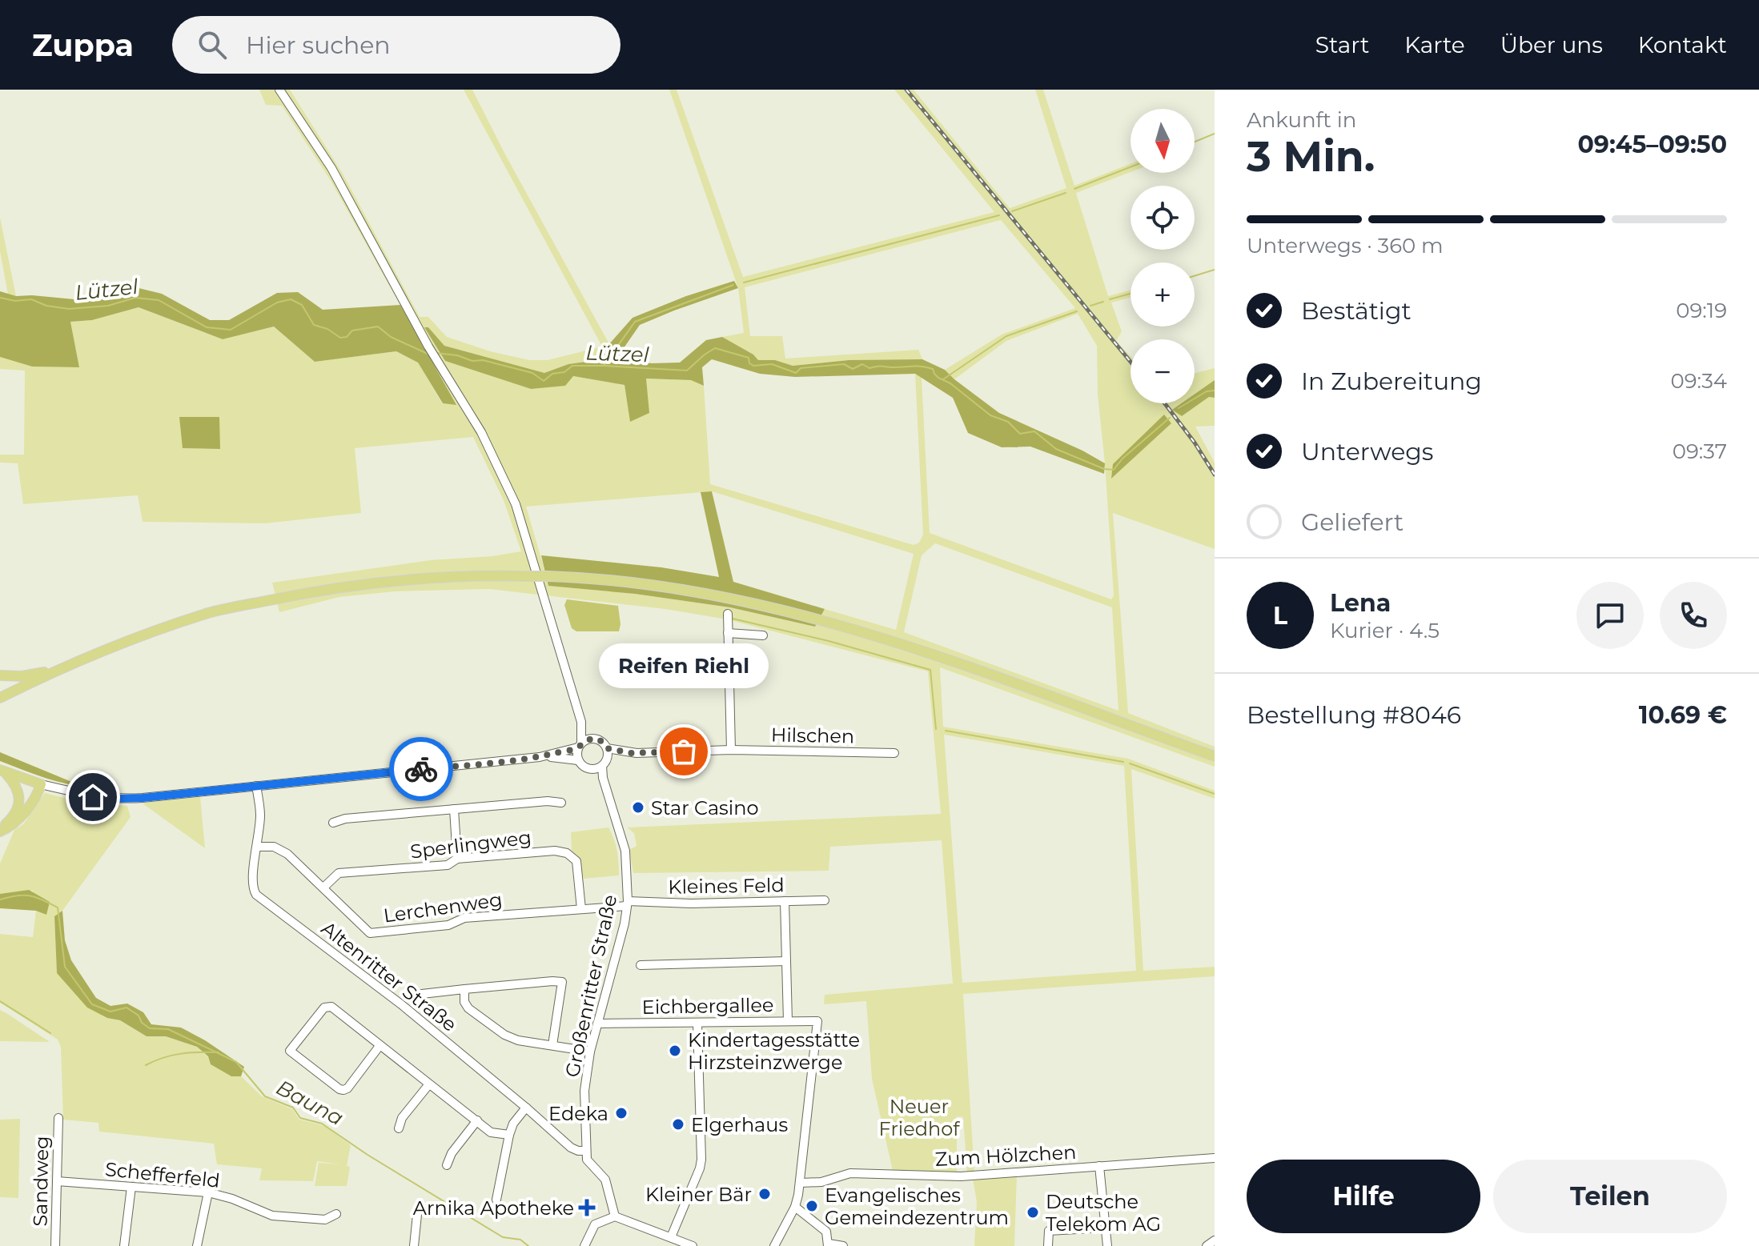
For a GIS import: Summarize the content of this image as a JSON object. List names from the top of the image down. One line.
{"streets":{"street":["Hilschen","Sperlingweg","Kleines Feld","Lerchenweg","Altenritter Straße","Großenritter Straße","Eichbergallee","Zum Hölzchen","Schefferfeld","Sandweg"]},"crossings":[["Hilschen","Großenritter Straße"],["Sperlingweg","Lerchenweg"],["Kleines Feld","Lerchenweg"],["Kleines Feld","Großenritter Straße"],["Lerchenweg","Altenritter Straße"],["Lerchenweg","Großenritter Straße"],["Altenritter Straße","Großenritter Straße"],["Großenritter Straße","Eichbergallee"],["Eichbergallee","Zum Hölzchen"],["Schefferfeld","Sandweg"]],"water":["Lützel","Bauna"],"parks":["Neuer Friedhof"],"places":{"other":["Reifen Riehl","Star Casino","Kindertagesstätte Hirzsteinzwerge","Edeka","Elgerhaus","Kleiner Bär","Evangelisches Gemeindezentrum","Deutsche Telekom AG"],"health":["Arnika Apotheke"]},"north":"bottom","page":{"header":"Zuppa","search":"Hier suchen","nav":["Start","Karte","Über uns","Kontakt"],"heading":["3 Min.","Ankunft in","09:45–09:50"],"panel":["Lena","Kurier · 4.5","Bestellung #8046","10.69 €"],"map_buttons":["+","−"],"bar":"Unterwegs · 360 m","list":[["Bestätigt","09:19"],["In Zubereitung","09:34"],["Unterwegs","09:37"],"Geliefert"],"round":"L","bubble":"Reifen Riehl","buttons":["Hilfe","Teilen"]}}
